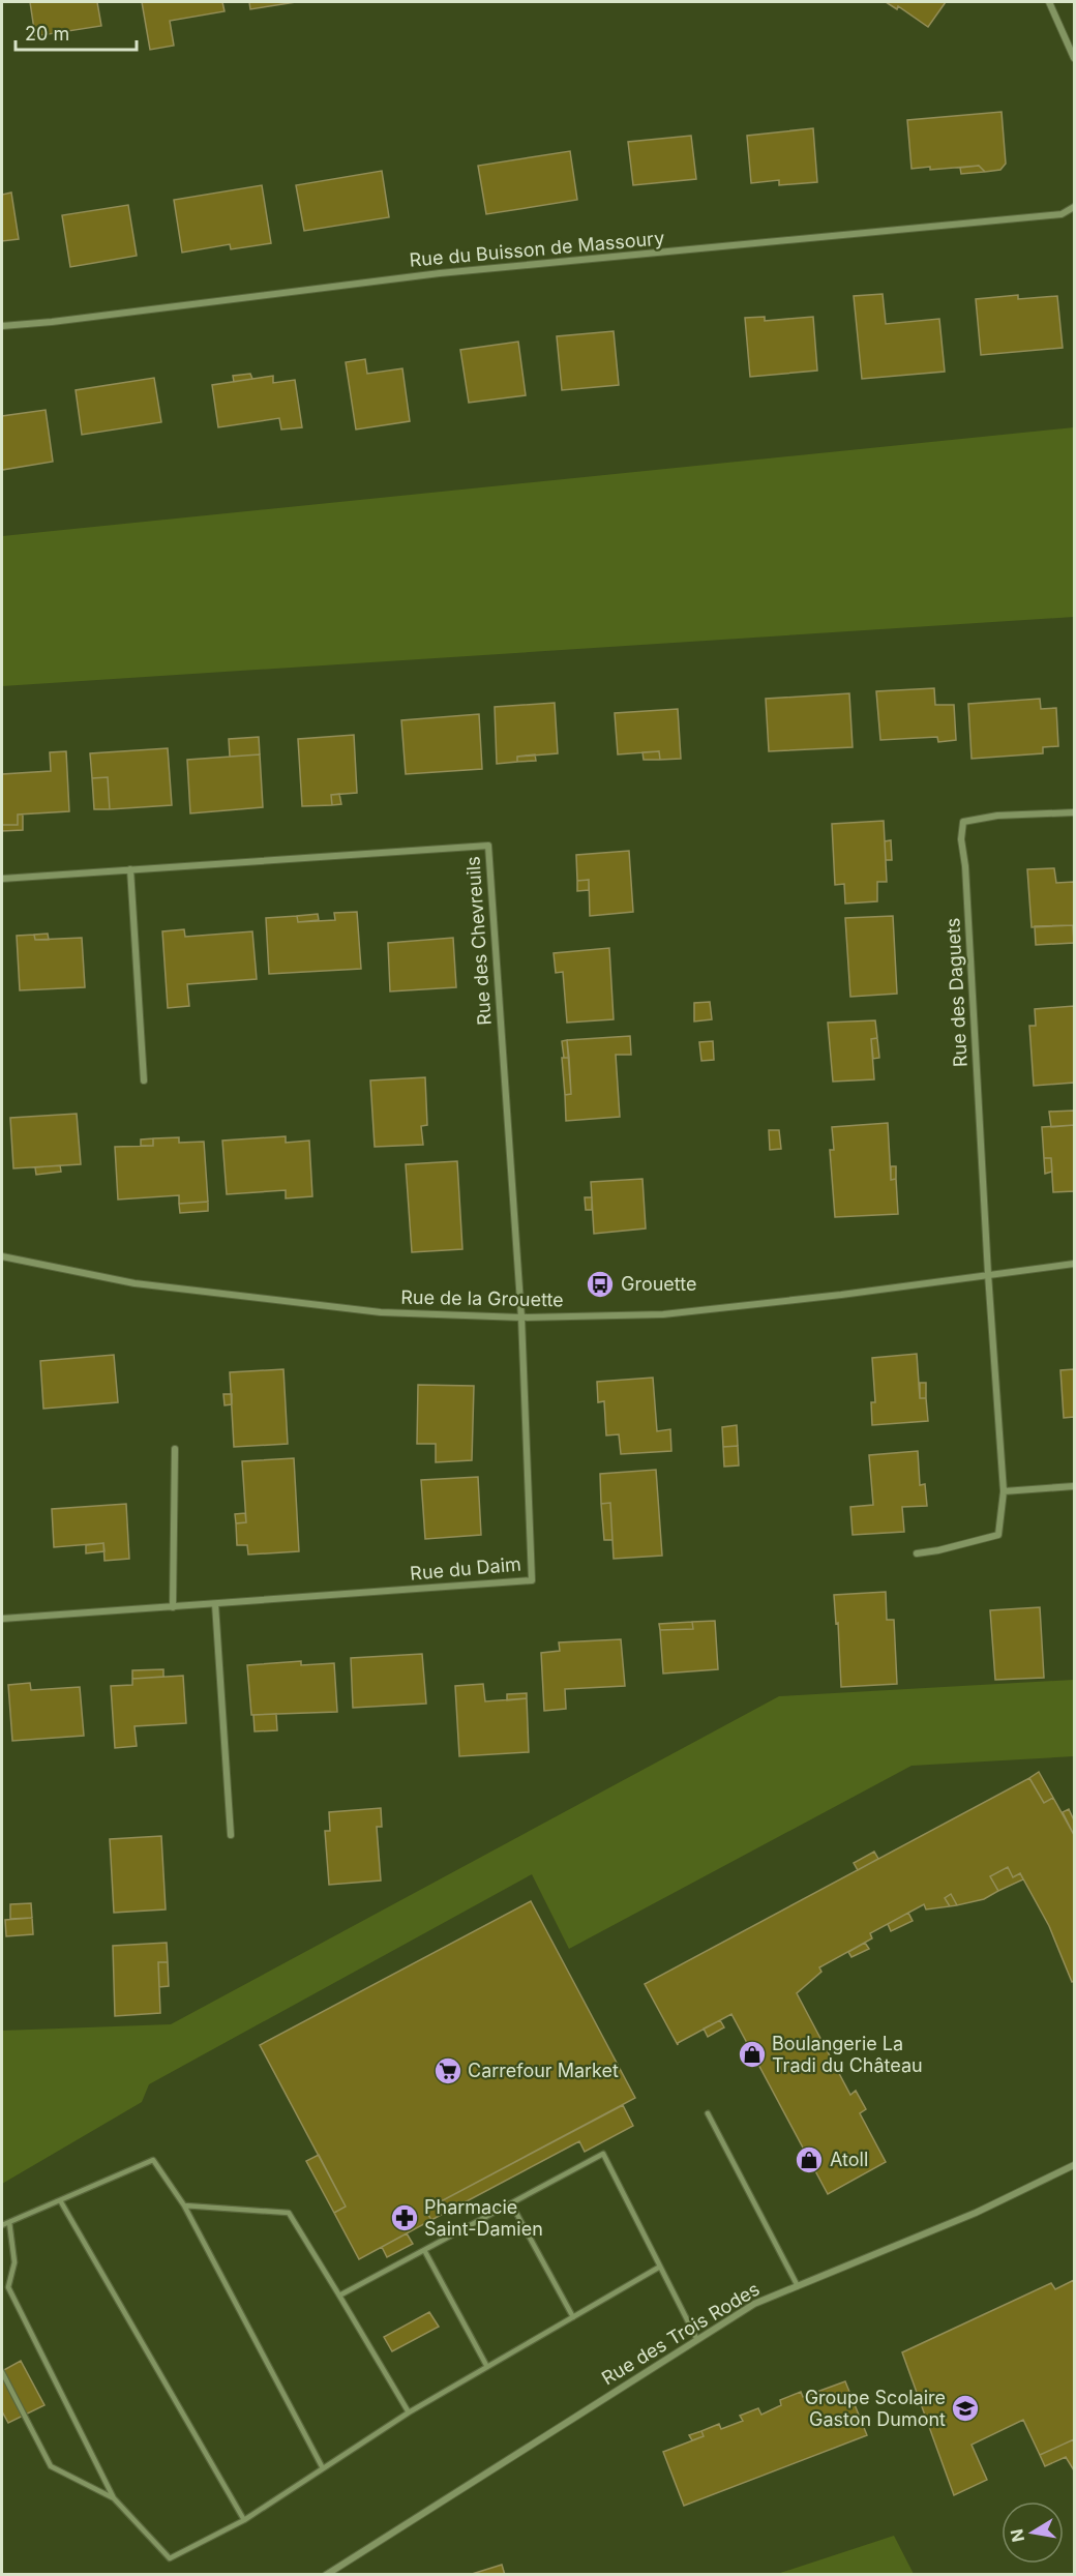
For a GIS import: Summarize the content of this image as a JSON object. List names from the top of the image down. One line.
{"streets":{"street":["Rue du Buisson de Massoury","Rue des Chevreuils","Rue des Daguets","Rue de la Grouette","Rue du Daim","Rue des Trois Rodes"]},"crossings":[["Rue des Chevreuils","Rue de la Grouette"],["Rue des Chevreuils","Rue du Daim"],["Rue des Daguets","Rue de la Grouette"],["Rue de la Grouette","Rue du Daim"]],"places":{"bus stop":["Grouette"],"shop":["Boulangerie La Tradi du Château","Atoll"],"supermarket":["Carrefour Market"],"pharmacy":["Pharmacie Saint-Damien"],"school or university":["Groupe Scolaire Gaston Dumont"]},"scale_bar":"20 m","north":"left"}
